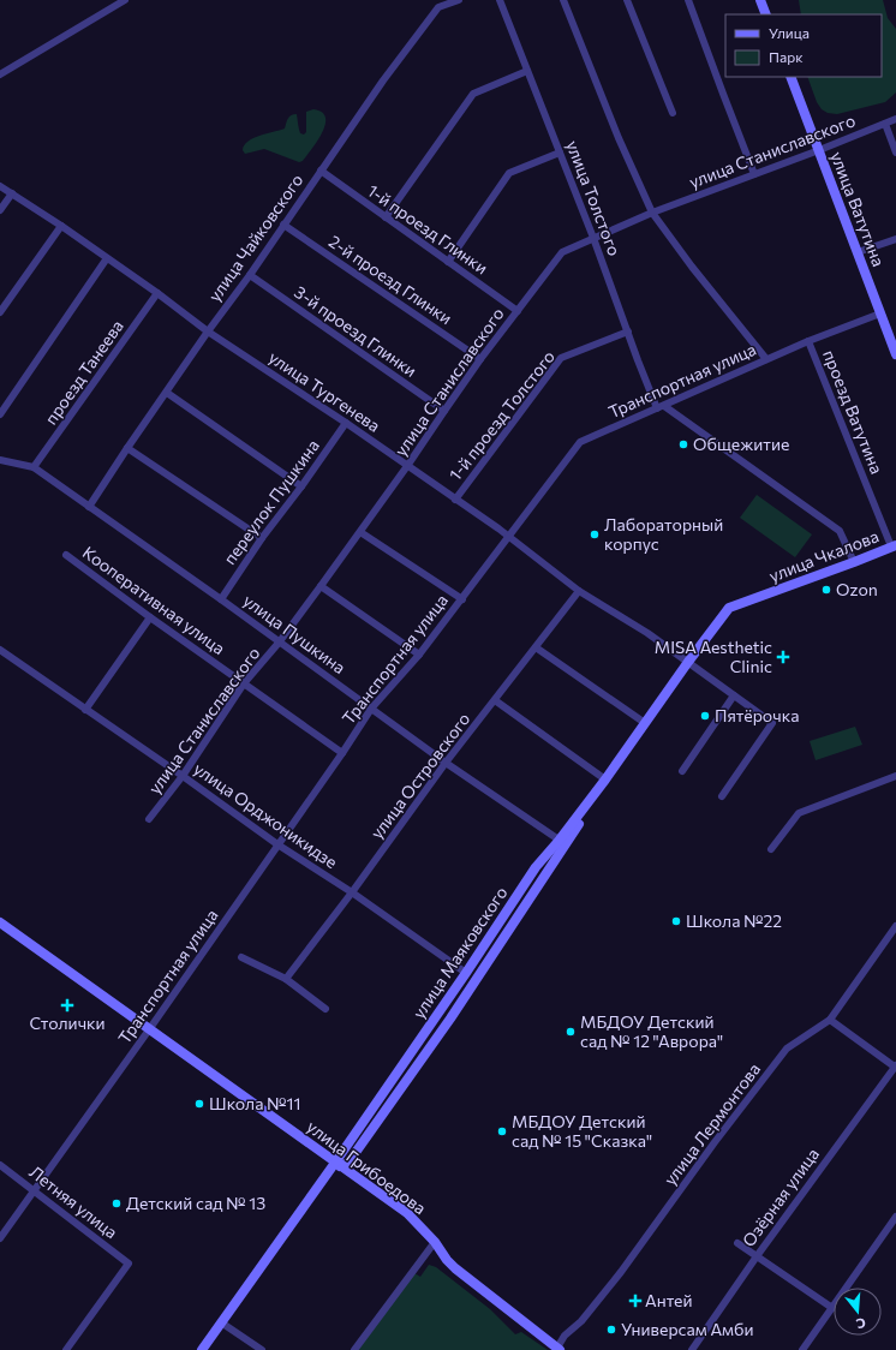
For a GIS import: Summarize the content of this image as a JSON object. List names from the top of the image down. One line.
{"streets":{"street":["улица Станиславского","улица Толстого","улица Ватутина","1-й проезд Глинки","улица Чайковского","2-й проезд Глинки","3-й проезд Глинки","проезд Танеева","Транспортная улица","улица Тургенева","проезд Ватутина","1-й проезд Толстого","переулок Пушкина","улица Чкалова","Кооперативная улица","улица Пушкина","улица Островского","улица Орджоникидзе","улица Маяковского","улица Лермонтова","улица Грибоедова","Озёрная улица","Летняя улица"]},"crossings":[["улица Станиславского","улица Толстого"],["улица Станиславского","улица Ватутина"],["улица Станиславского","1-й проезд Глинки"],["улица Станиславского","2-й проезд Глинки"],["улица Станиславского","3-й проезд Глинки"],["улица Станиславского","улица Тургенева"],["улица Станиславского","Кооперативная улица"],["улица Станиславского","улица Пушкина"],["улица Станиславского","улица Орджоникидзе"],["улица Толстого","Транспортная улица"],["улица Толстого","1-й проезд Толстого"],["улица Ватутина","Транспортная улица"],["1-й проезд Глинки","улица Чайковского"],["улица Чайковского","2-й проезд Глинки"],["улица Чайковского","3-й проезд Глинки"],["улица Чайковского","улица Тургенева"],["улица Чайковского","улица Пушкина"],["проезд Танеева","улица Тургенева"],["проезд Танеева","улица Пушкина"],["Транспортная улица","улица Тургенева"],["Транспортная улица","проезд Ватутина"],["Транспортная улица","Кооперативная улица"],["Транспортная улица","улица Пушкина"],["Транспортная улица","улица Орджоникидзе"],["Транспортная улица","улица Грибоедова"],["Транспортная улица","Летняя улица"],["улица Тургенева","1-й проезд Толстого"],["улица Тургенева","переулок Пушкина"],["улица Тургенева","улица Островского"],["улица Тургенева","улица Маяковского"],["проезд Ватутина","улица Чкалова"],["переулок Пушкина","улица Пушкина"],["улица Чкалова","улица Маяковского"],["улица Пушкина","улица Островского"],["улица Пушкина","улица Маяковского"],["улица Островского","улица Орджоникидзе"],["улица Орджоникидзе","улица Маяковского"],["улица Маяковского","улица Грибоедова"],["улица Лермонтова","улица Грибоедова"]],"places":{"other":["Общежитие","Лабораторный корпус","Ozon","Пятёрочка","Школа №22","МБДОУ Детский сад № 12 \"Аврора\"","Школа №11","МБДОУ Детский сад № 15 \"Сказка\"","Детский сад № 13","Универсам Амби"],"health":["MISA Aesthetic Clinic","Столички","Антей"]},"legend":["Улица","Парк"],"north":"bottom"}
